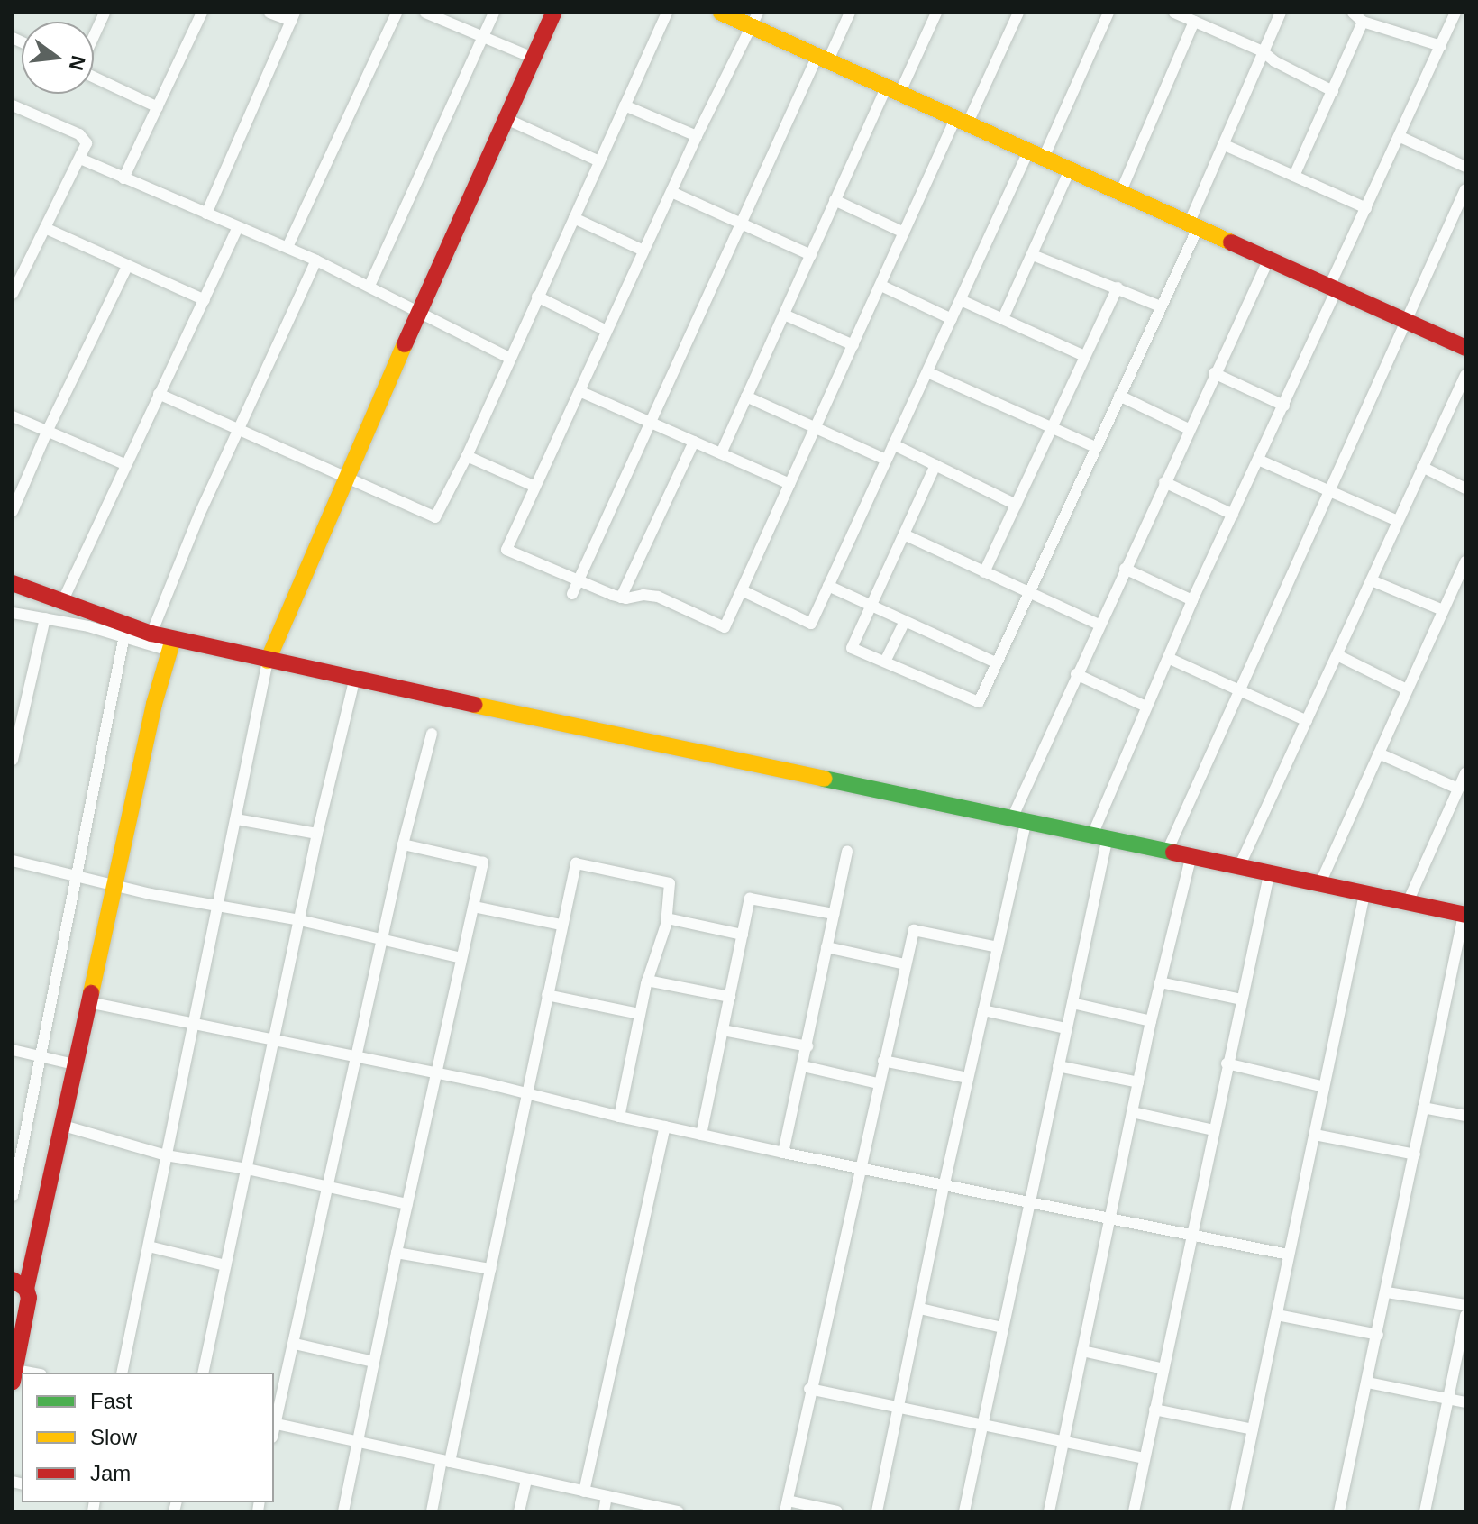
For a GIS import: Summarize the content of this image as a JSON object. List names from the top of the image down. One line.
{"legend":["Fast","Slow","Jam"],"north":"right"}
